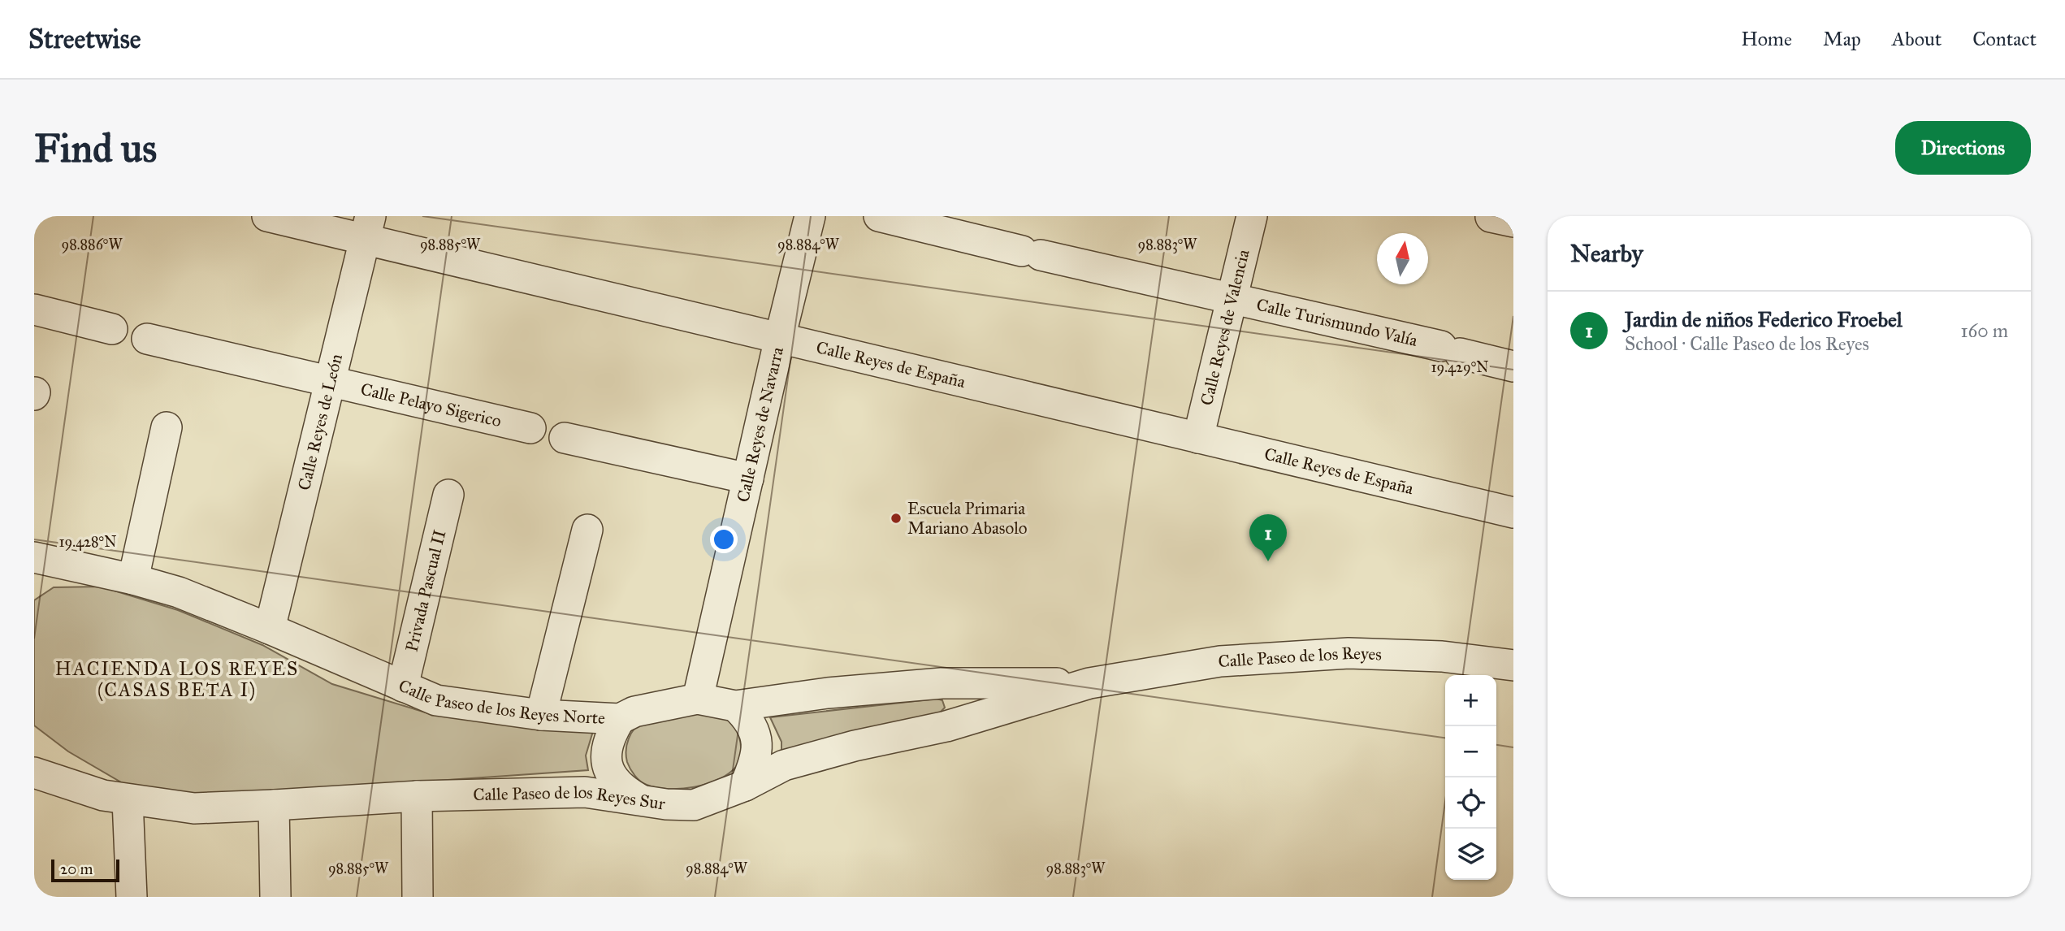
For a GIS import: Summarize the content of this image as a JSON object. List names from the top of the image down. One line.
{"streets":{"street":["Calle Turismundo Valía","Calle Reyes de Valencia","Calle Reyes de España","Calle Pelayo Sigerico","Calle Reyes de León","Calle Reyes de Navarra","Privada Pascual II","Calle Paseo de los Reyes","Calle Paseo de los Reyes Norte","Calle Paseo de los Reyes Sur"]},"crossings":[["Calle Turismundo Valía","Calle Reyes de Valencia"],["Calle Reyes de Valencia","Calle Reyes de España"],["Calle Reyes de España","Calle Reyes de León"],["Calle Reyes de España","Calle Reyes de Navarra"],["Calle Pelayo Sigerico","Calle Reyes de León"],["Calle Reyes de León","Calle Paseo de los Reyes Norte"],["Calle Reyes de Navarra","Calle Paseo de los Reyes Norte"],["Calle Reyes de Navarra","Calle Paseo de los Reyes Sur"],["Privada Pascual II","Calle Paseo de los Reyes Norte"],["Calle Paseo de los Reyes","Calle Paseo de los Reyes Norte"],["Calle Paseo de los Reyes","Calle Paseo de los Reyes Sur"],["Calle Paseo de los Reyes Norte","Calle Paseo de los Reyes Sur"]],"districts":["HACIENDA LOS REYES (CASAS BETA I)"],"places":["Escuela Primaria Mariano Abasolo"],"scale_bar":"20 m","north":"top","page":{"header":"Streetwise","nav":["Home","Map","About","Contact"],"buttons":"Directions","title":"Find us","heading":"Nearby","list":[{"mark":"1","name":"Jardin de niños Federico Froebel","note":"School · Calle Paseo de los Reyes","value":"160 m"}],"pins":"1","map_buttons":["+","−"],"scale":"20 m"},"coordinates":["98.886°W","98.885°W","98.884°W","98.883°W","19.429°N","19.428°N"]}
